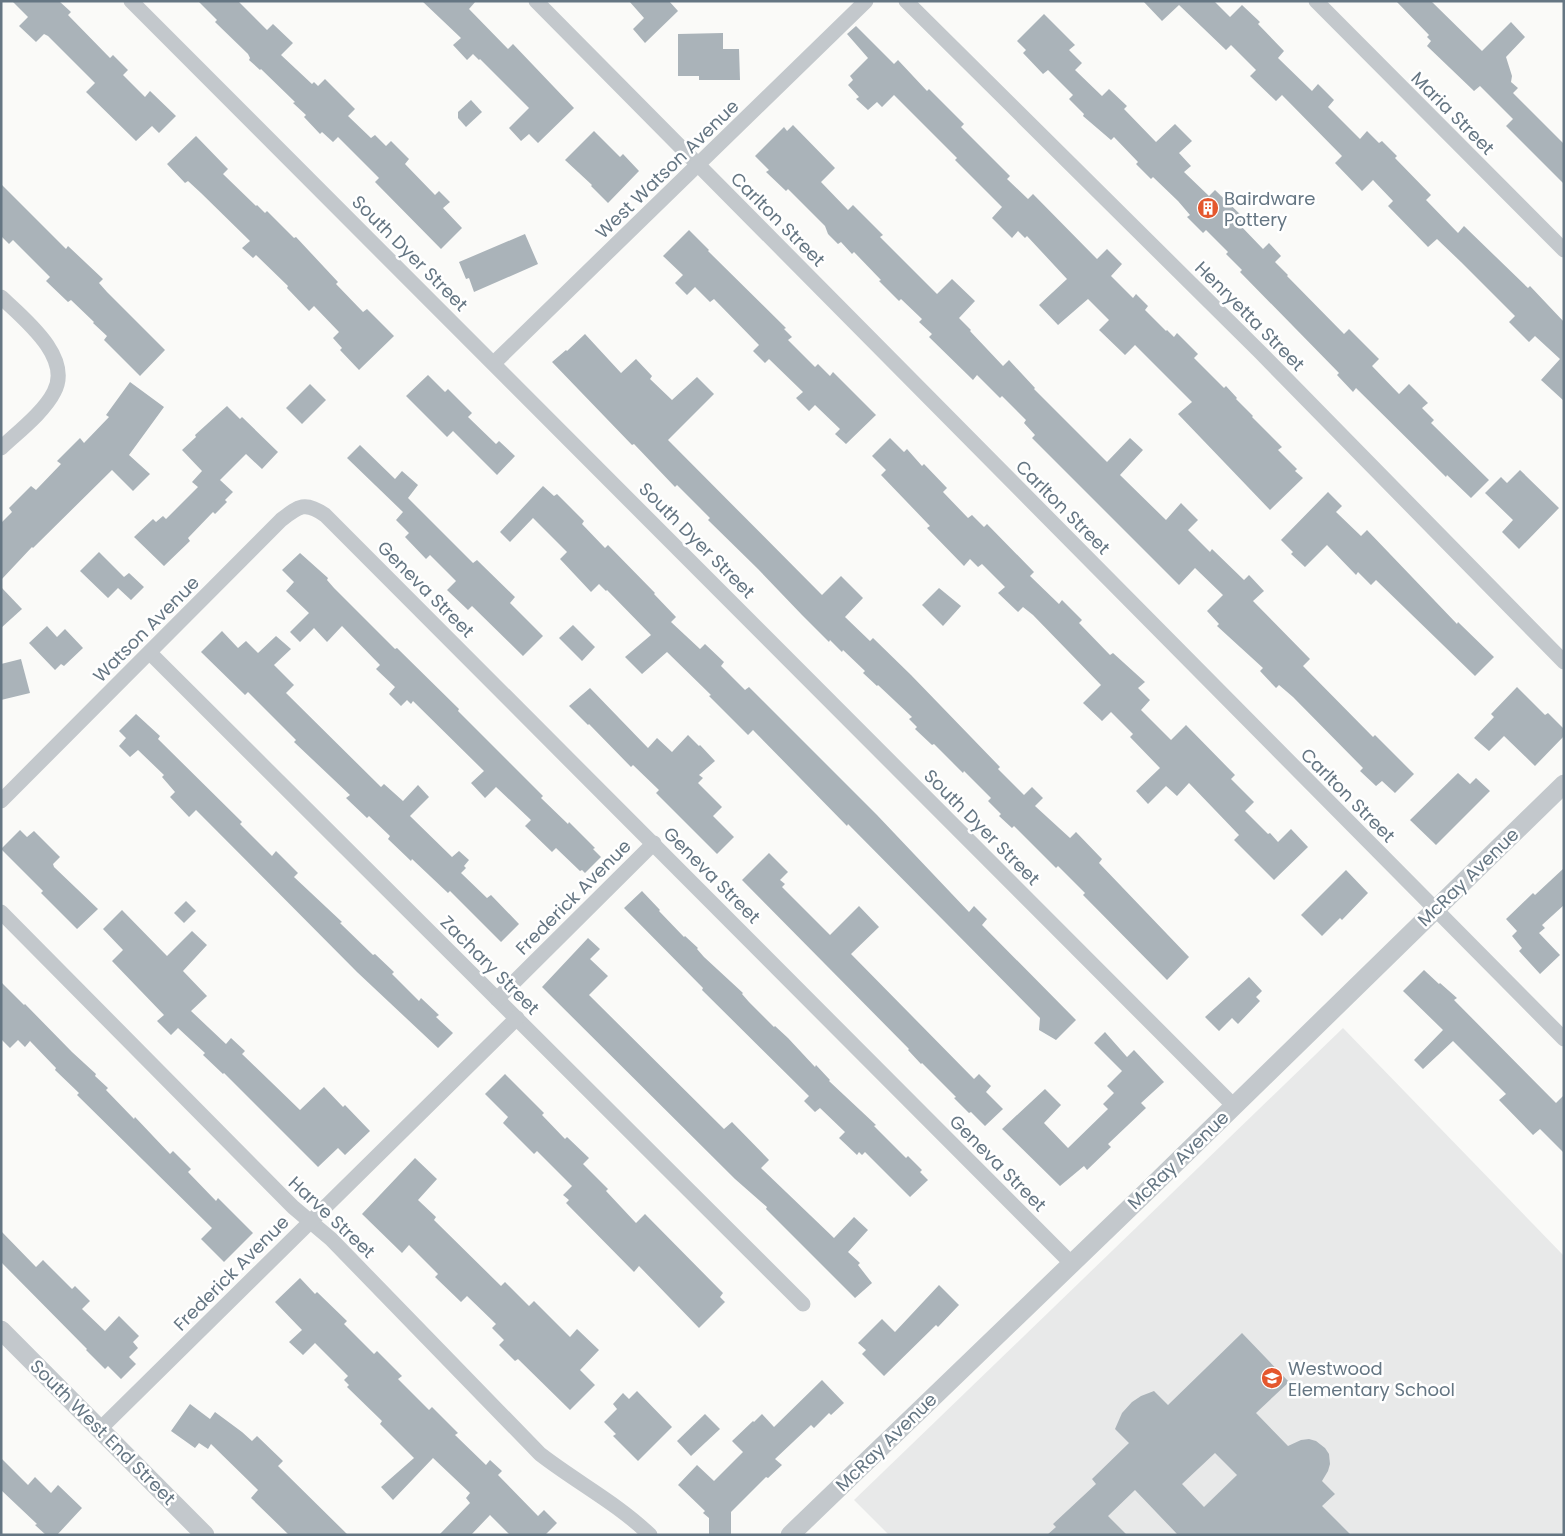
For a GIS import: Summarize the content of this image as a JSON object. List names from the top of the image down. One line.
{"streets":{"street":["Maria Street","West Watson Avenue","Carlton Street","South Dyer Street","Henryetta Street","Geneva Street","Watson Avenue","McRay Avenue","Frederick Avenue","Zachary Street","Harve Street","South West End Street"]},"crossings":[["West Watson Avenue","Carlton Street"],["West Watson Avenue","South Dyer Street"],["Carlton Street","McRay Avenue"],["South Dyer Street","McRay Avenue"],["Geneva Street","Watson Avenue"],["Geneva Street","McRay Avenue"],["Geneva Street","Frederick Avenue"],["Watson Avenue","Zachary Street"],["Frederick Avenue","Zachary Street"],["Frederick Avenue","Harve Street"],["Frederick Avenue","South West End Street"]],"places":{"building":["Bairdware Pottery"],"school or university":["Westwood Elementary School"]}}
